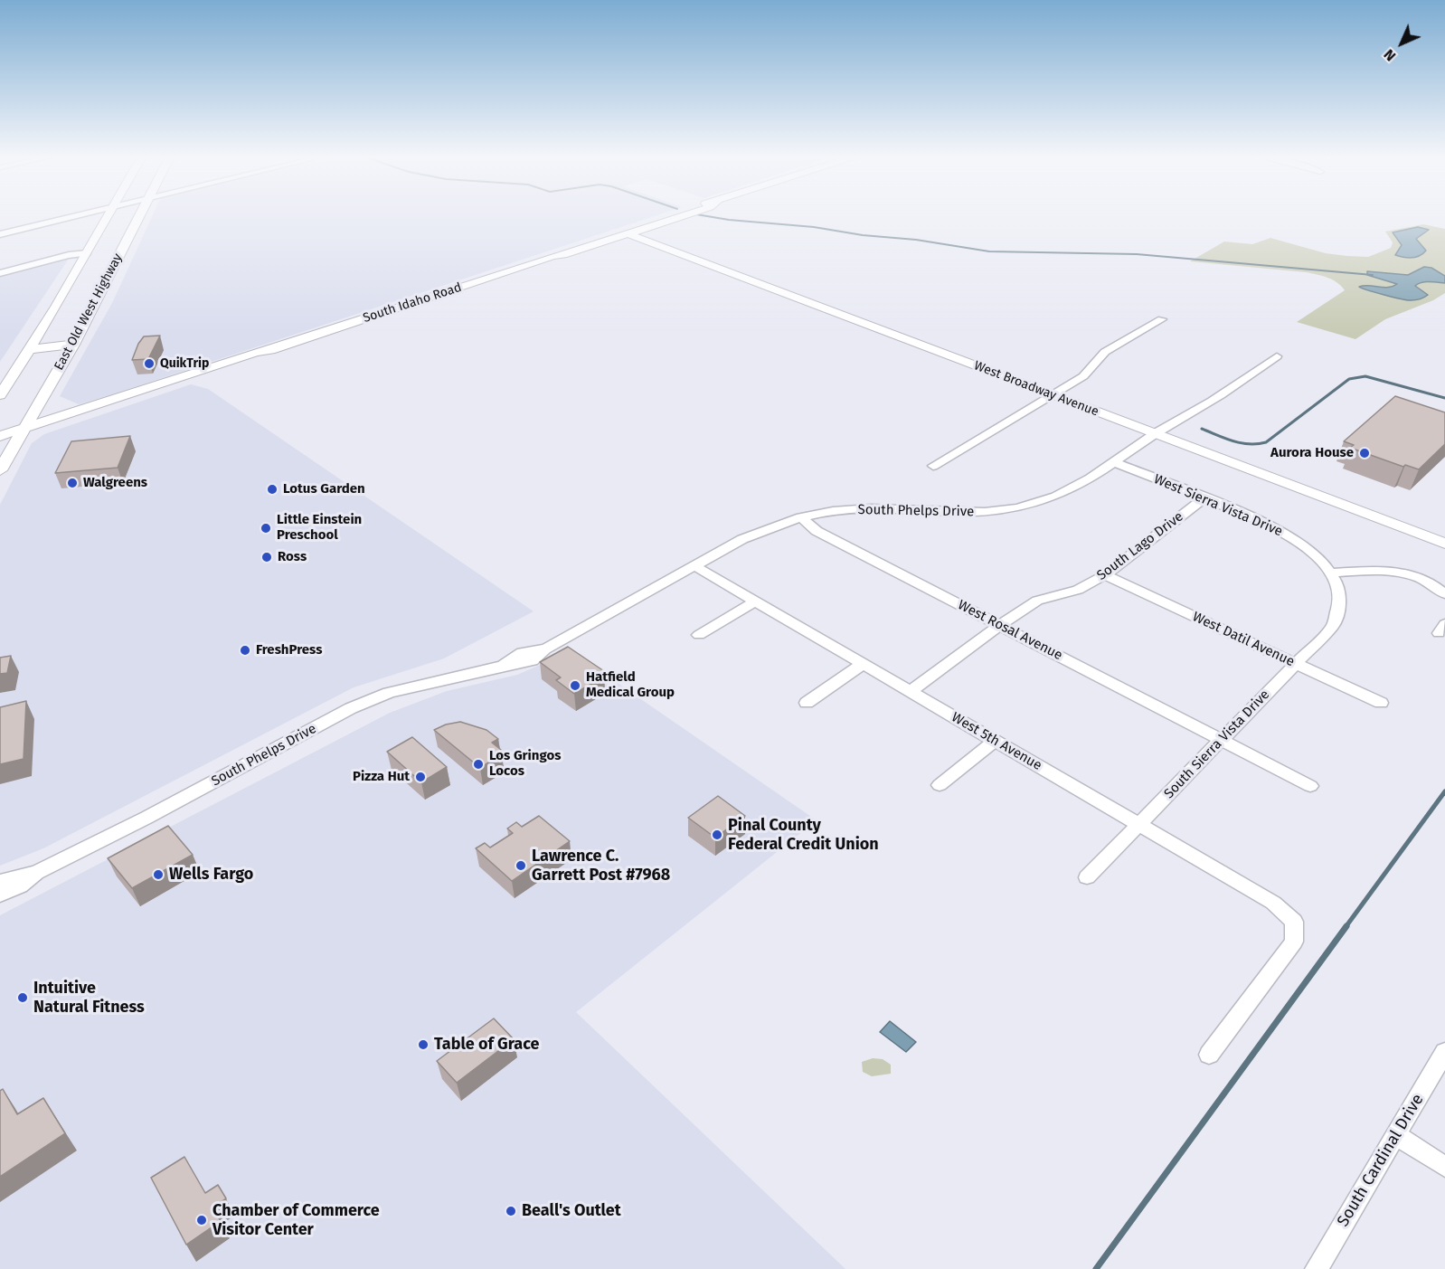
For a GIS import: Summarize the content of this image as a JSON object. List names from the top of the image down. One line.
{"streets":{"main road":["South Idaho Road","East Old West Highway","West Broadway Avenue"],"street":["West Sierra Vista Drive","South Phelps Drive","South Lago Drive","West Rosal Avenue","West Datil Avenue","West 5th Avenue","South Sierra Vista Drive","South Cardinal Drive"]},"crossings":[["South Idaho Road","East Old West Highway"],["South Idaho Road","West Broadway Avenue"],["West Broadway Avenue","South Phelps Drive"],["West Sierra Vista Drive","South Phelps Drive"],["West Sierra Vista Drive","South Lago Drive"],["West Sierra Vista Drive","West Datil Avenue"],["West Sierra Vista Drive","South Sierra Vista Drive"],["South Phelps Drive","West Rosal Avenue"],["South Phelps Drive","West 5th Avenue"],["South Lago Drive","West Rosal Avenue"],["South Lago Drive","West Datil Avenue"],["South Lago Drive","West 5th Avenue"],["West Rosal Avenue","South Sierra Vista Drive"],["West Datil Avenue","South Sierra Vista Drive"],["West 5th Avenue","South Sierra Vista Drive"]],"places":["QuikTrip","Aurora House","Walgreens","Lotus Garden","Little Einstein Preschool","Ross","FreshPress","Hatfield Medical Group","Los Gringos Locos","Pizza Hut","Pinal County Federal Credit Union","Lawrence C. Garrett Post #7968","Wells Fargo","Intuitive Natural Fitness","Table of Grace","Beall's Outlet","Chamber of Commerce Visitor Center"],"north":"bottom left"}
